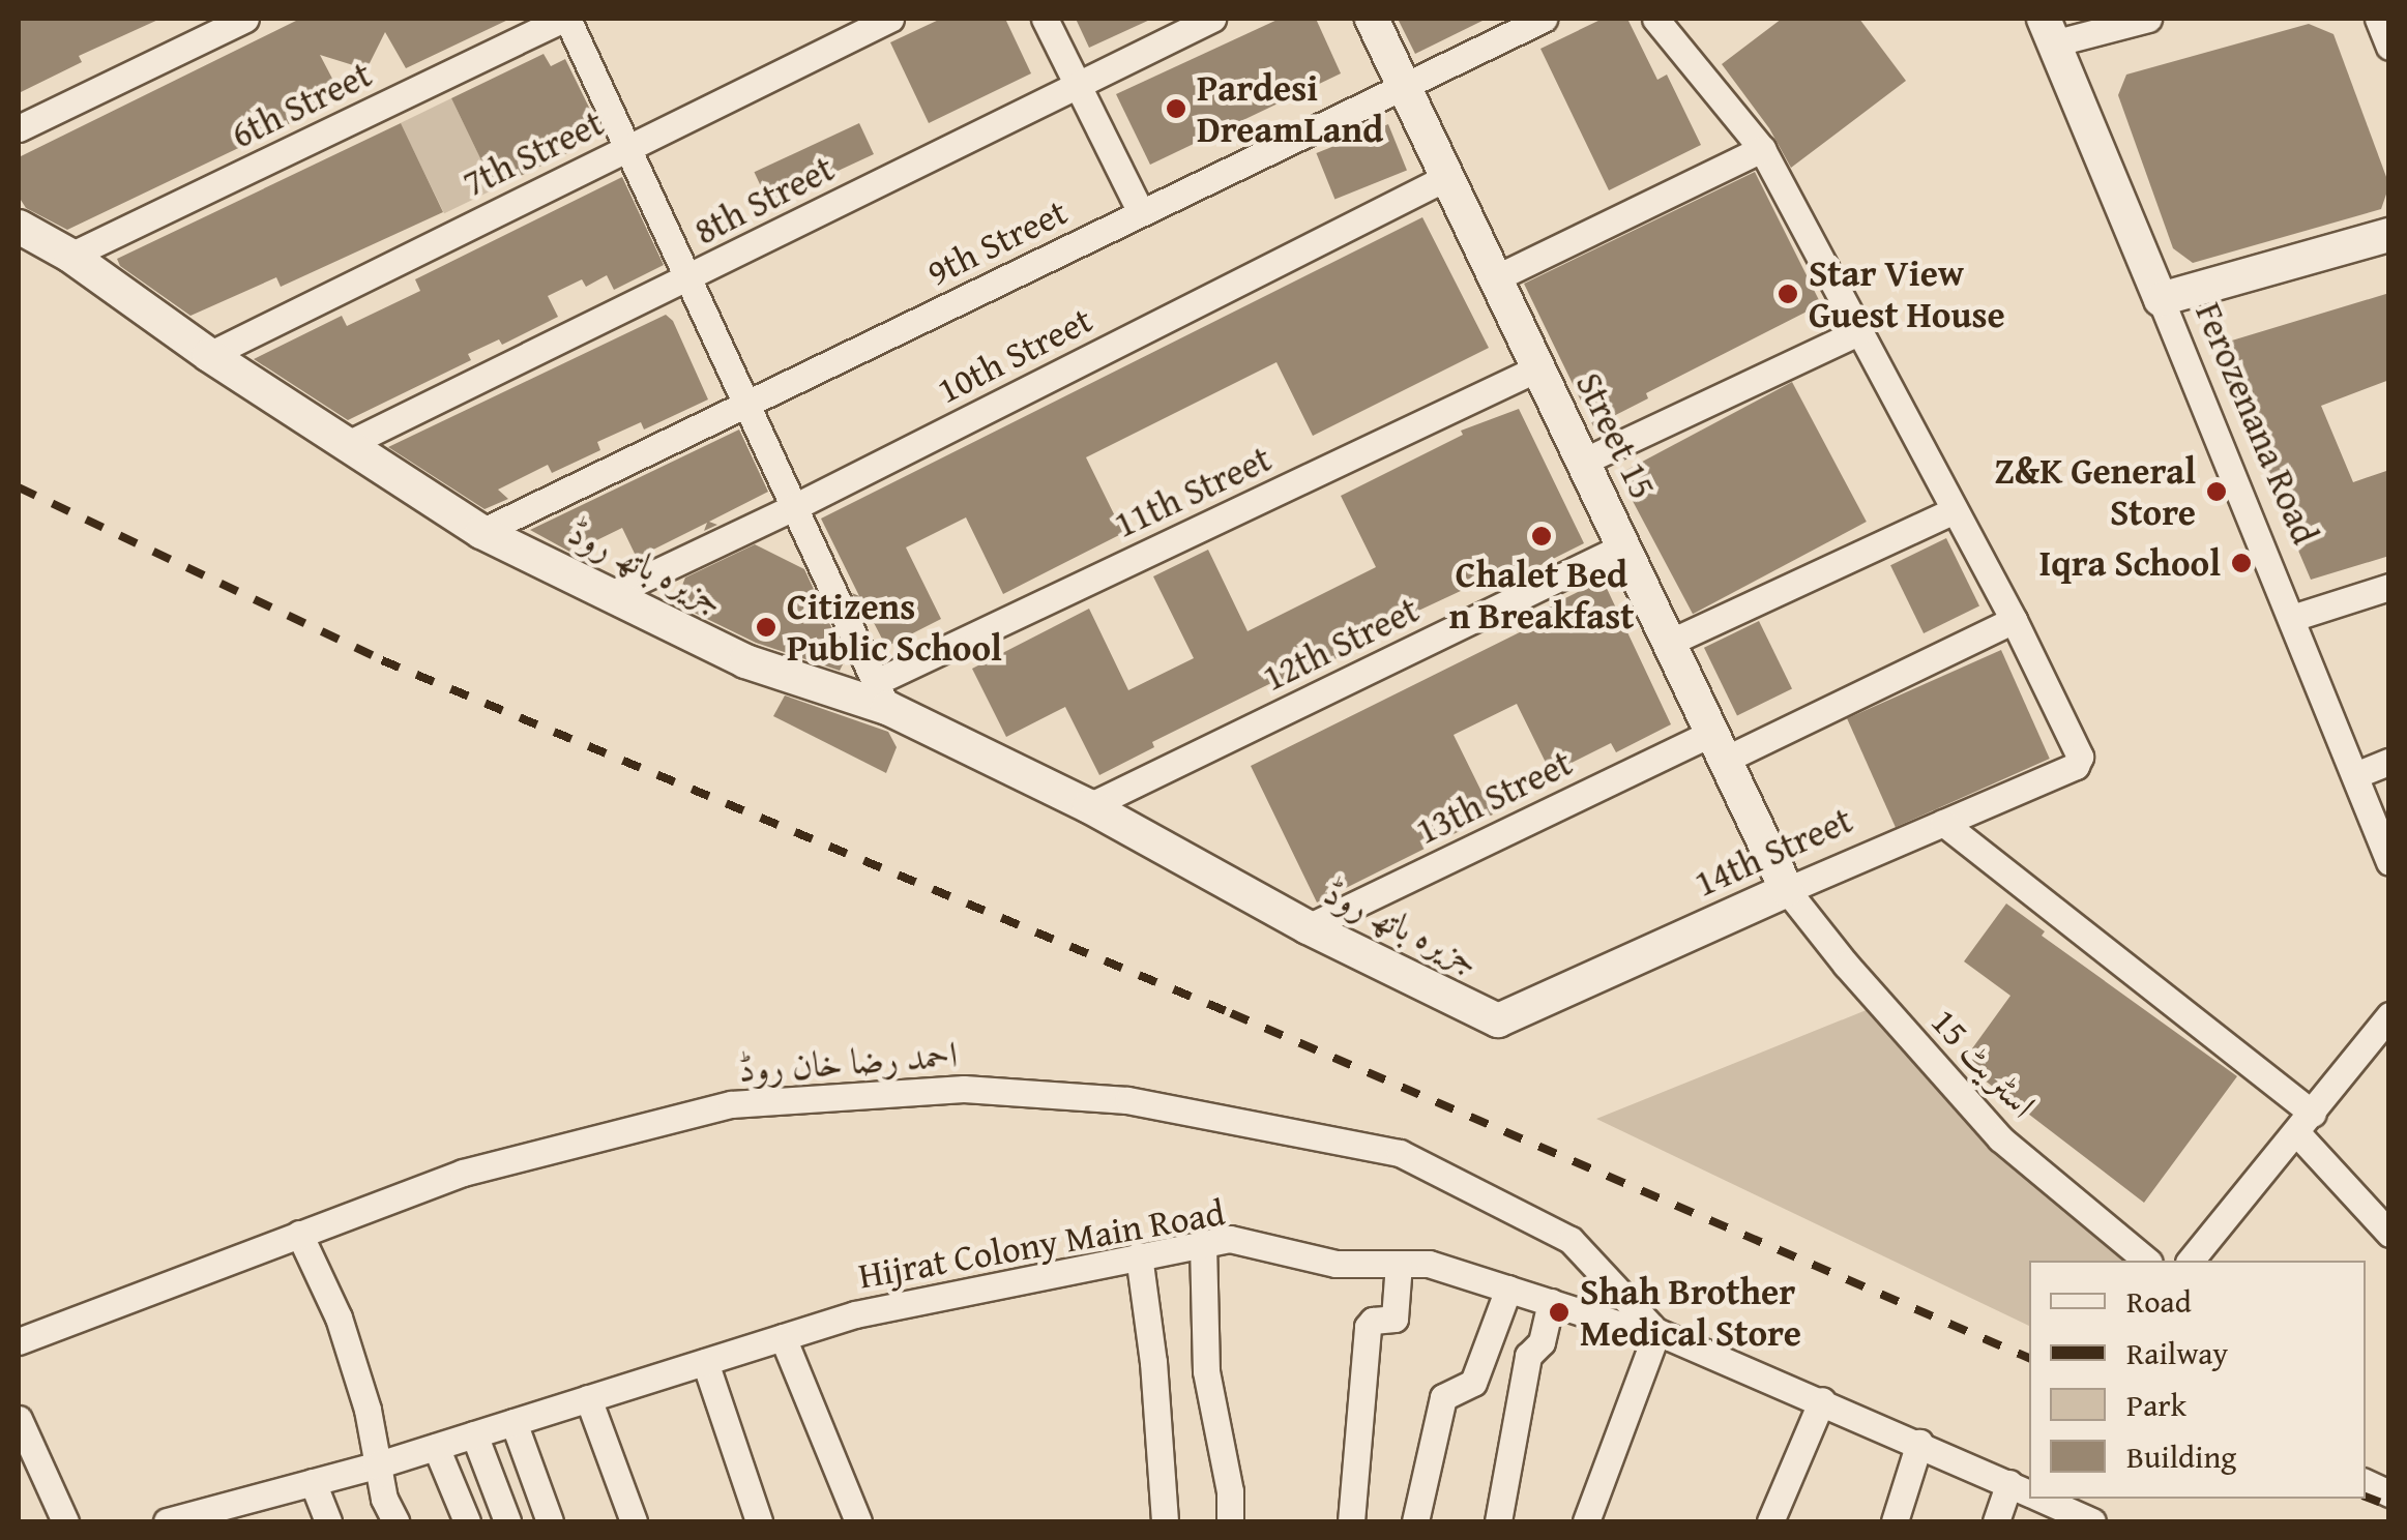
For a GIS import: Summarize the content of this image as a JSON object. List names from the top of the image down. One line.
{"streets":{"street":["6th Street","7th Street","8th Street","9th Street","10th Street","Ferozenana Road","Street 15","11th Street","جزیرہ باتھ روڈ","12th Street","13th Street","14th Street","احمد رضا خان روڈ","اسٹریٹ 15","Hijrat Colony Main Road"]},"crossings":[["6th Street","جزیرہ باتھ روڈ"],["7th Street","جزیرہ باتھ روڈ"],["8th Street","جزیرہ باتھ روڈ"],["9th Street","Street 15"],["9th Street","جزیرہ باتھ روڈ"],["10th Street","Street 15"],["10th Street","جزیرہ باتھ روڈ"],["Street 15","11th Street"],["Street 15","12th Street"],["Street 15","13th Street"],["Street 15","14th Street"],["Street 15","اسٹریٹ 15"],["11th Street","جزیرہ باتھ روڈ"],["جزیرہ باتھ روڈ","12th Street"],["جزیرہ باتھ روڈ","13th Street"],["جزیرہ باتھ روڈ","14th Street"],["13th Street","14th Street"],["14th Street","اسٹریٹ 15"],["احمد رضا خان روڈ","Hijrat Colony Main Road"]],"places":["Pardesi DreamLand","Star View Guest House","Z&K General Store","Chalet Bed n Breakfast","Iqra School","Citizens Public School","Shah Brother Medical Store"],"legend":["Road","Railway","Park","Building"]}
